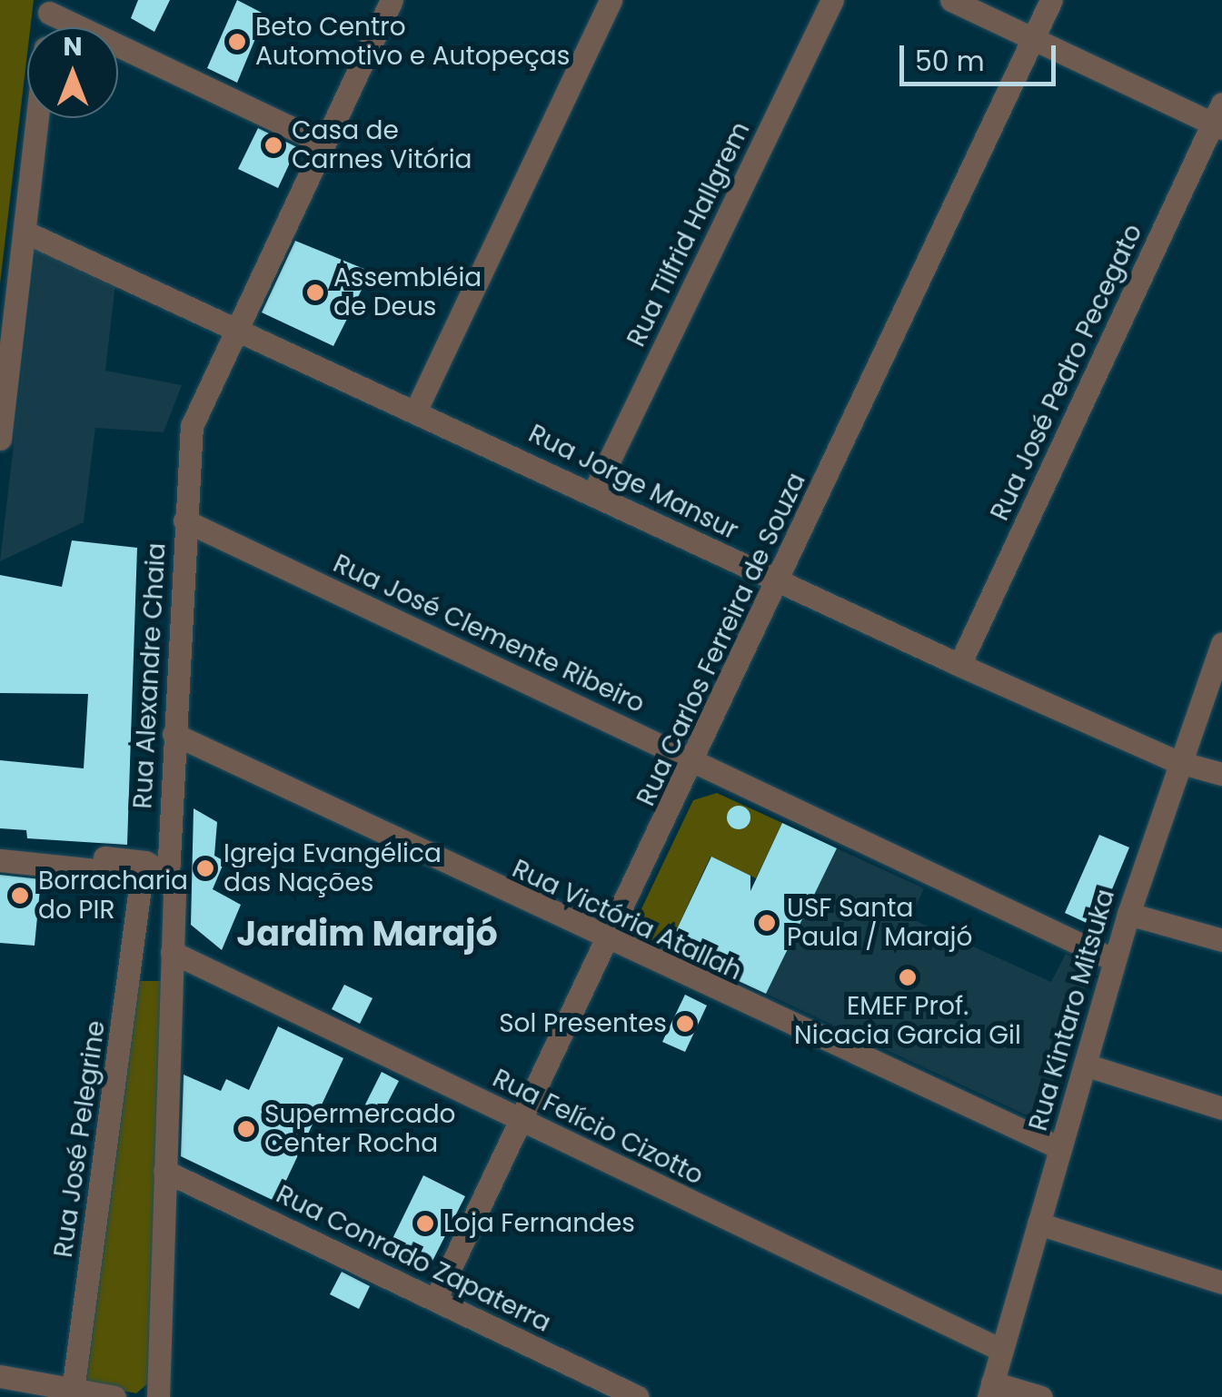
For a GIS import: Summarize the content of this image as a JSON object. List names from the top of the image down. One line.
{"streets":{"street":["Rua Tilfrid Hallgrem","Rua José Pedro Pecegato","Rua Jorge Mansur","Rua José Clemente Ribeiro","Rua Carlos Ferreira de Souza","Rua Alexandre Chaia","Rua Victória Atallah","Rua Kintaro Mitsuka","Rua Felício Cizotto","Rua José Pelegrine","Rua Conrado Zapaterra"]},"crossings":[["Rua Tilfrid Hallgrem","Rua Jorge Mansur"],["Rua José Pedro Pecegato","Rua Jorge Mansur"],["Rua Jorge Mansur","Rua Carlos Ferreira de Souza"],["Rua Jorge Mansur","Rua Alexandre Chaia"],["Rua Jorge Mansur","Rua Kintaro Mitsuka"],["Rua José Clemente Ribeiro","Rua Carlos Ferreira de Souza"],["Rua José Clemente Ribeiro","Rua Alexandre Chaia"],["Rua José Clemente Ribeiro","Rua Kintaro Mitsuka"],["Rua Carlos Ferreira de Souza","Rua Victória Atallah"],["Rua Carlos Ferreira de Souza","Rua Felício Cizotto"],["Rua Carlos Ferreira de Souza","Rua Conrado Zapaterra"],["Rua Alexandre Chaia","Rua Victória Atallah"],["Rua Alexandre Chaia","Rua Felício Cizotto"],["Rua Alexandre Chaia","Rua Conrado Zapaterra"],["Rua Victória Atallah","Rua Kintaro Mitsuka"],["Rua Kintaro Mitsuka","Rua Felício Cizotto"]],"districts":["Jardim Marajó"],"places":["Beto Centro Automotivo e Autopeças","Casa de Carnes Vitória","Assembléia de Deus","Igreja Evangélica das Nações","Borracharia do PIR","USF Santa Paula / Marajó","EMEF Prof. Nicacia Garcia Gil","Sol Presentes","Supermercado Center Rocha","Loja Fernandes"],"scale_bar":"50 m","north":"top"}
